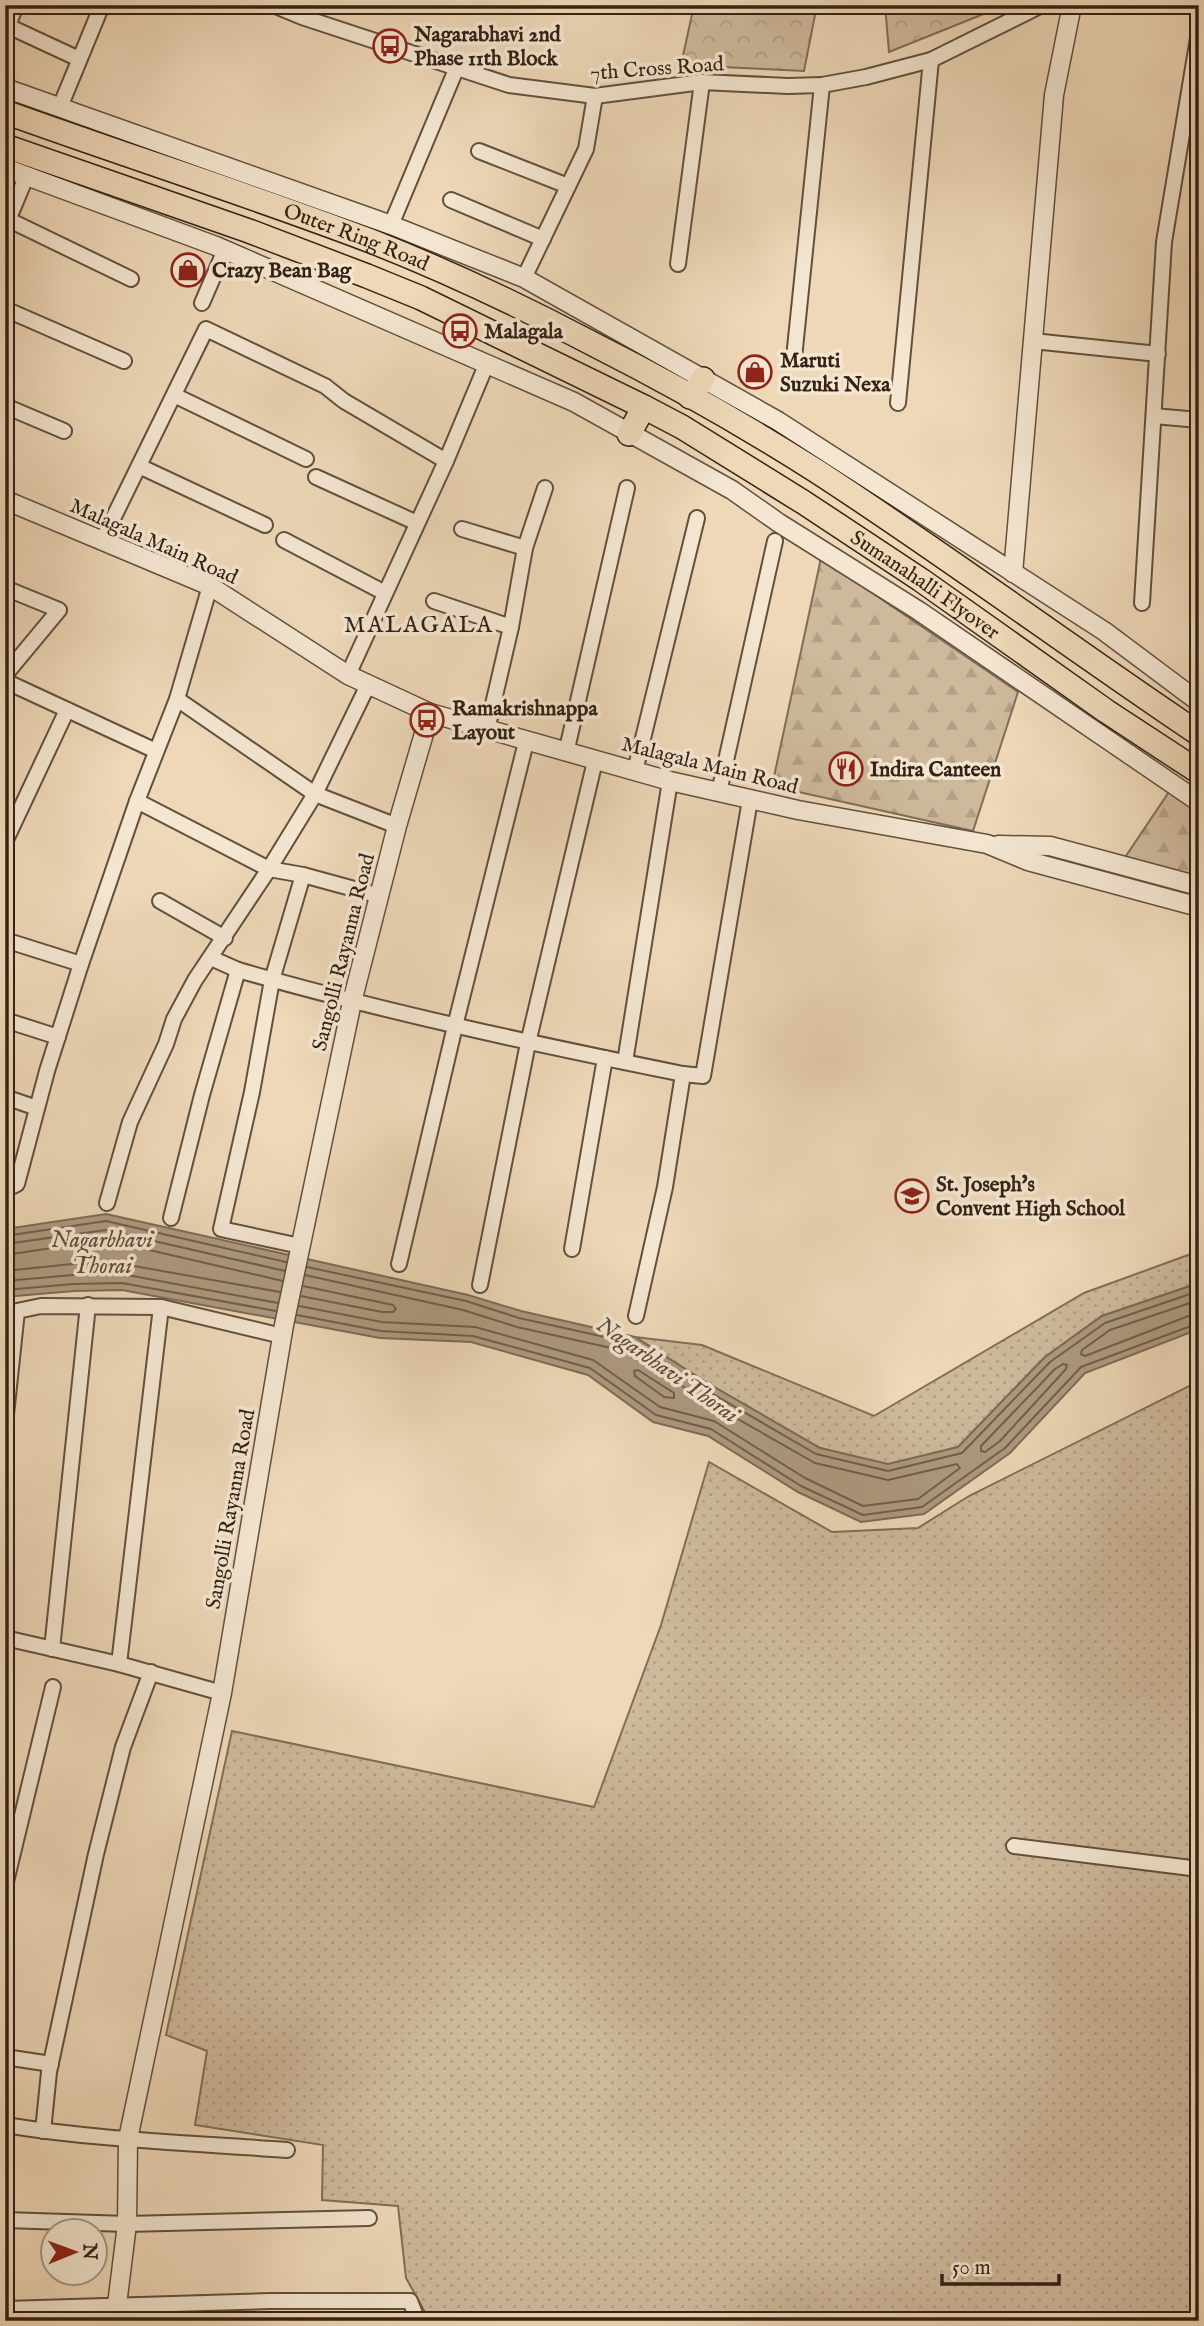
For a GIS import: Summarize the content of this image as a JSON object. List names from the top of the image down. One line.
{"streets":{"highway":["Outer Ring Road","Sumanahalli Flyover"],"street":["7th Cross Road","Malagala Main Road","Sangolli Rayanna Road"]},"crossings":[["Outer Ring Road","Sumanahalli Flyover"],["Malagala Main Road","Sangolli Rayanna Road"]],"districts":["MALAGALA"],"water":["Nagarbhavi Thorai"],"places":{"bus stop":["Nagarabhavi 2nd Phase 11th Block","Malagala","Ramakrishnappa Layout"],"shop":["Crazy Bean Bag","Maruti Suzuki Nexa"],"restaurant":["Indira Canteen"],"school or university":["St. Joseph's Convent High School"]},"scale_bar":"50 m","north":"right"}
